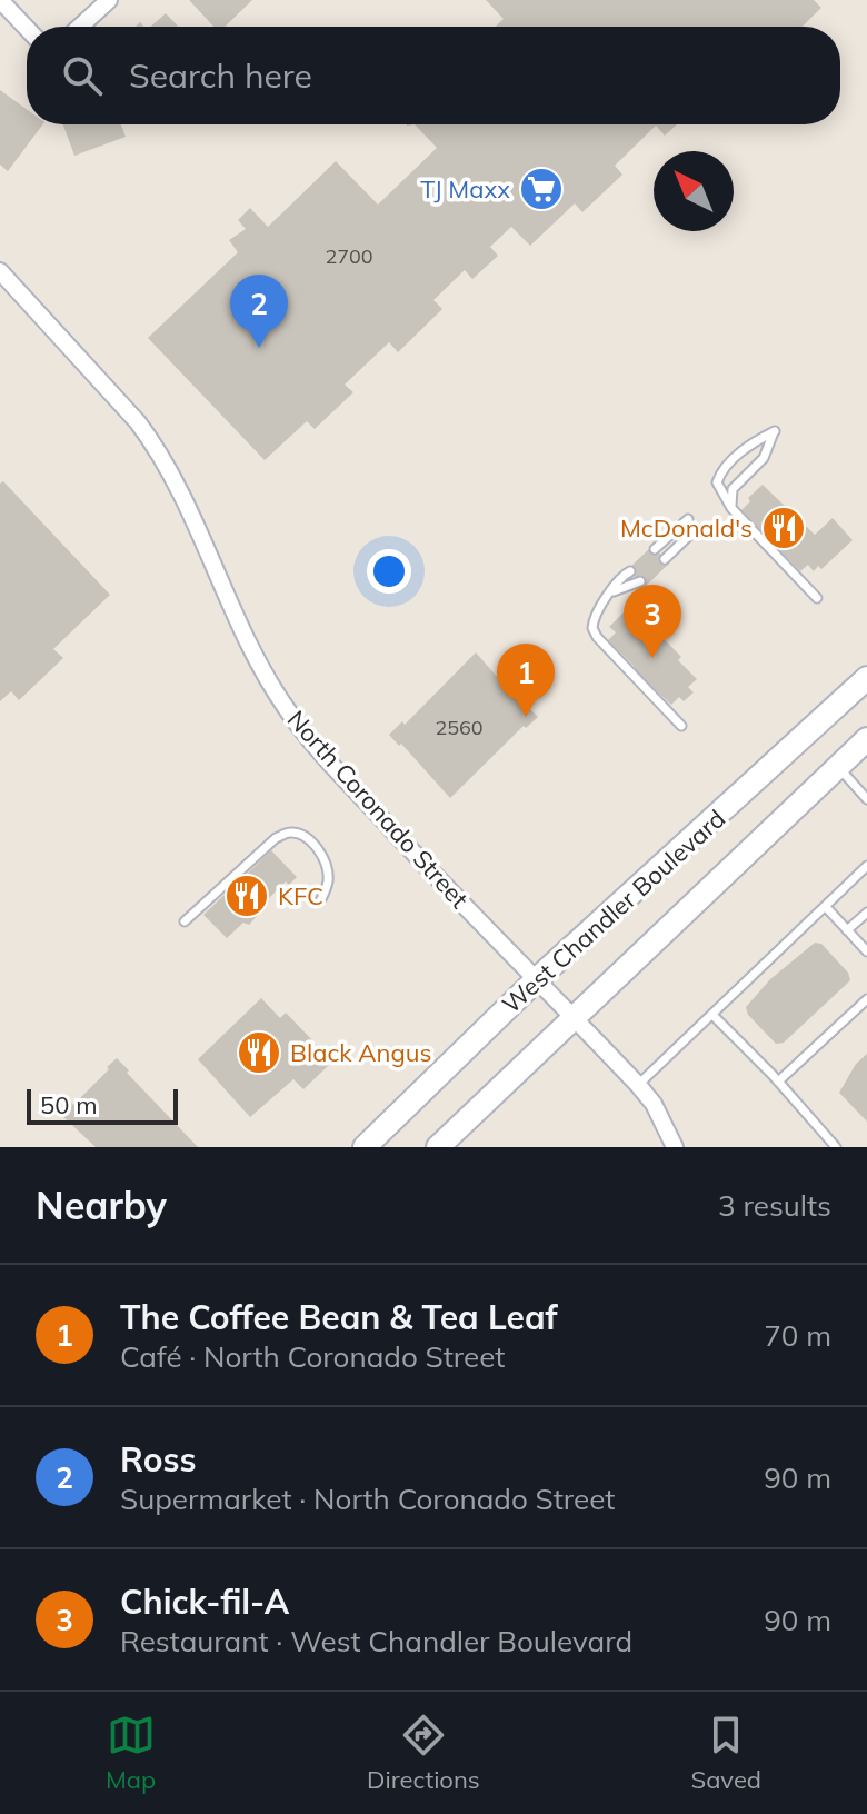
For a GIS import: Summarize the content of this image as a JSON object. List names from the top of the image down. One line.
{"streets":{"main road":["West Chandler Boulevard"],"street":["North Coronado Street"]},"crossings":[["North Coronado Street","West Chandler Boulevard"]],"places":{"supermarket":["TJ Maxx"],"restaurant":["McDonald's","KFC","Black Angus"]},"house_numbers":["2700","2560"],"scale_bar":"50 m","north":"top left","page":{"search":"Search here","pins":["2","3","1"],"scale":"50 m","heading":["Nearby","3 results"],"list":[{"mark":"1","name":"The Coffee Bean & Tea Leaf","note":"Café · North Coronado Street","value":"70 m"},{"mark":"2","name":"Ross","note":"Supermarket · North Coronado Street","value":"90 m"},{"mark":"3","name":"Chick-fil-A","note":"Restaurant · West Chandler Boulevard","value":"90 m"}],"nav":["Map","Directions","Saved"]}}
